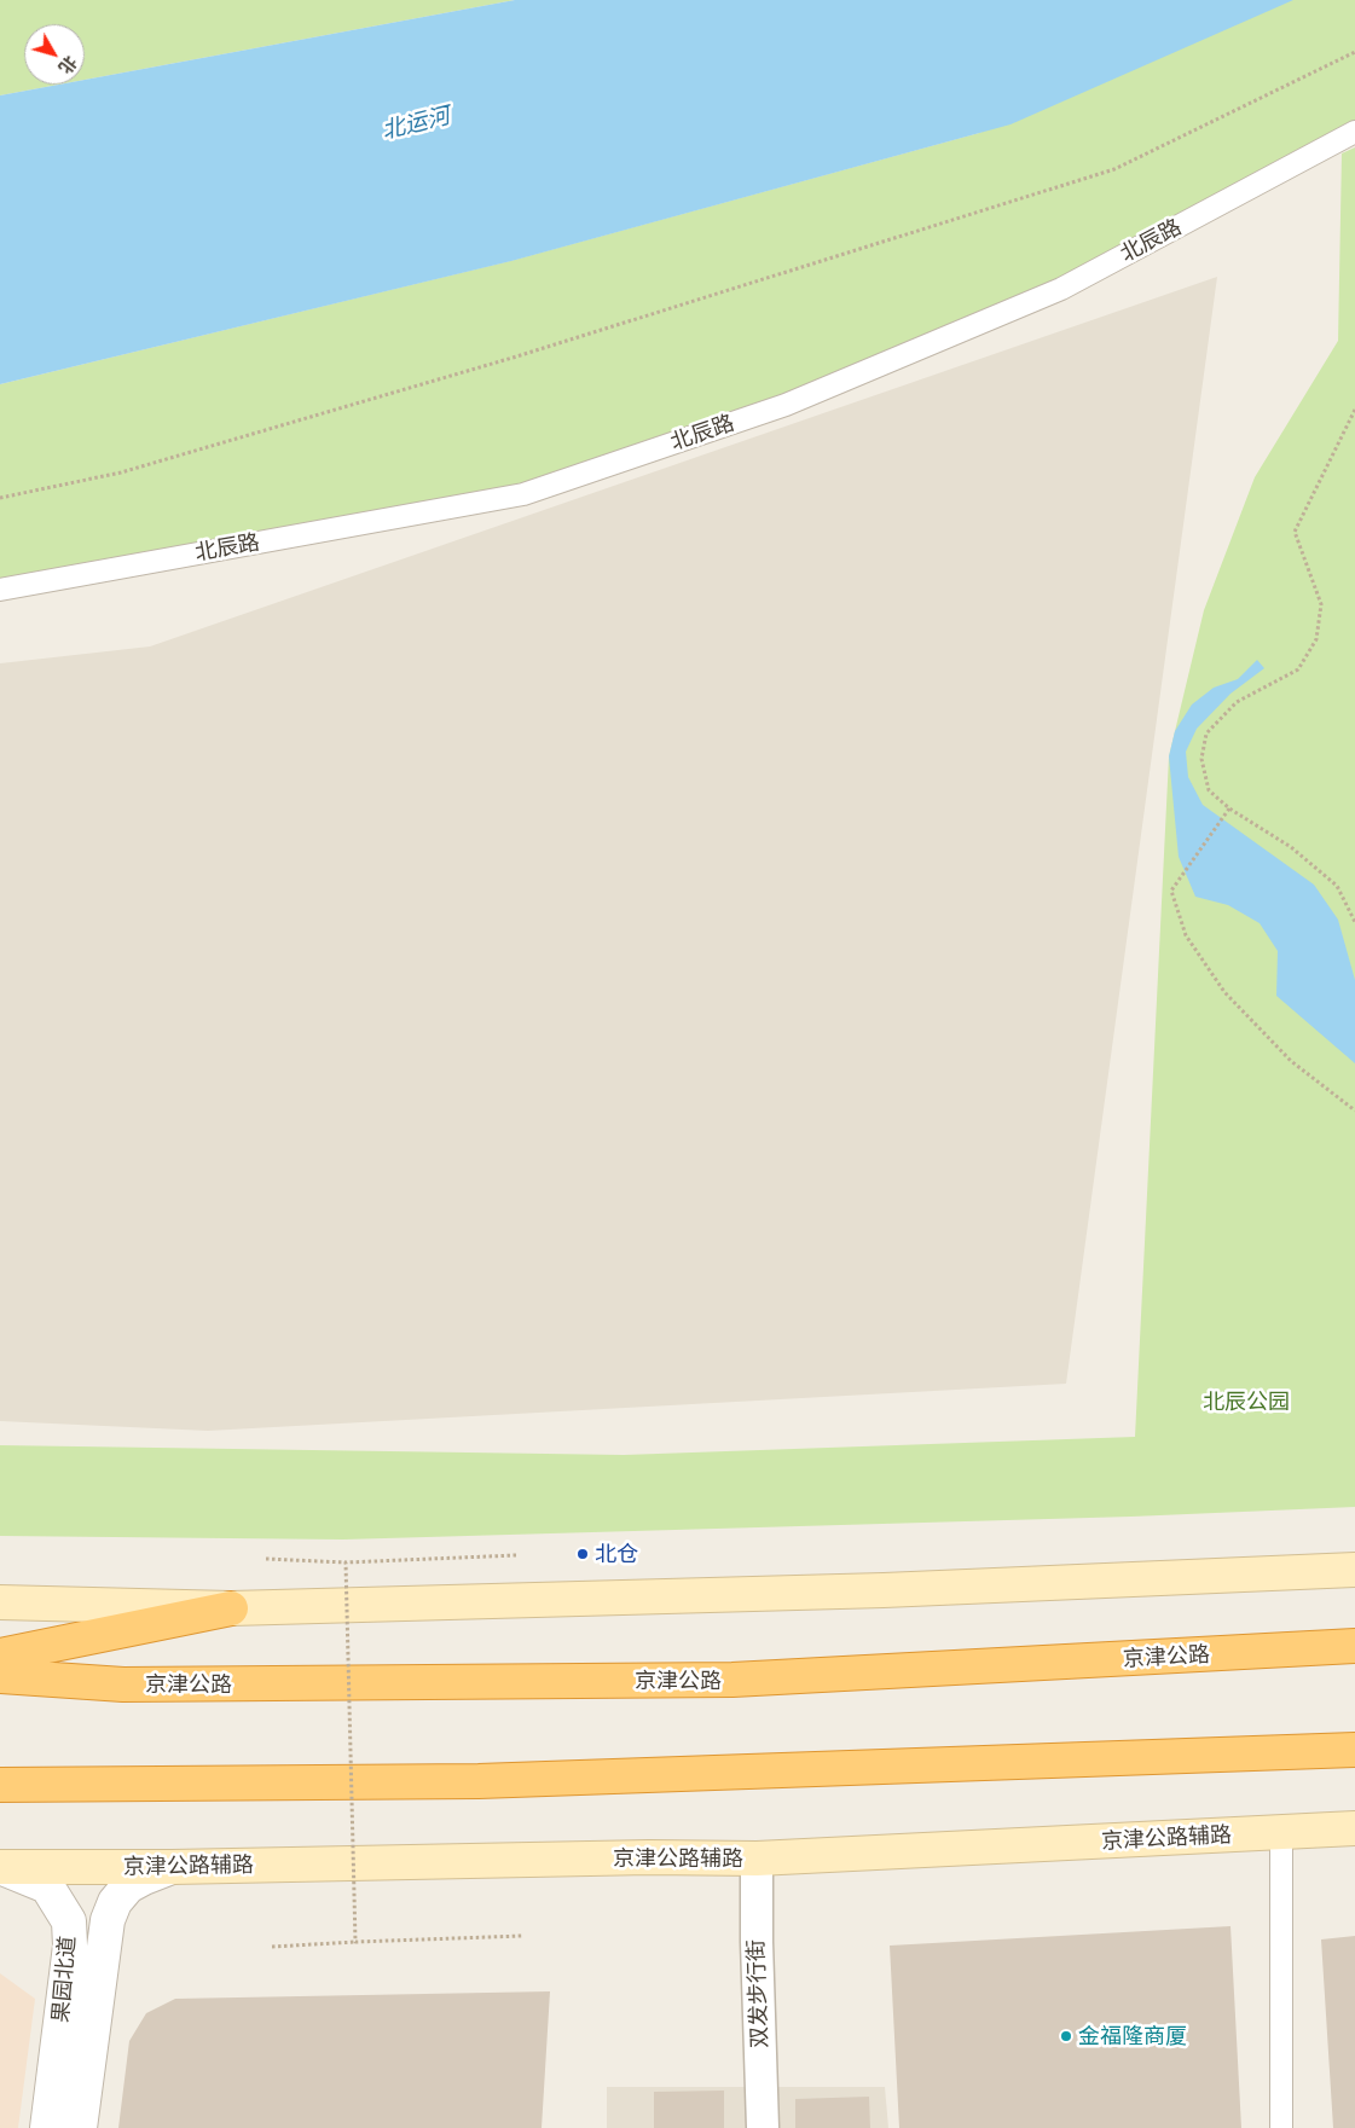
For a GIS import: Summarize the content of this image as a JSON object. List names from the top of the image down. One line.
{"streets":{"highway":["京津公路"],"main road":["京津公路辅路"],"street":["果园北道","双发步行街"],"lane":["北辰路"]},"crossings":[["京津公路辅路","果园北道"],["京津公路辅路","双发步行街"]],"water":["北运河"],"parks":["北辰公园"],"places":["北仓","金福隆商厦"],"north":"bottom right"}
